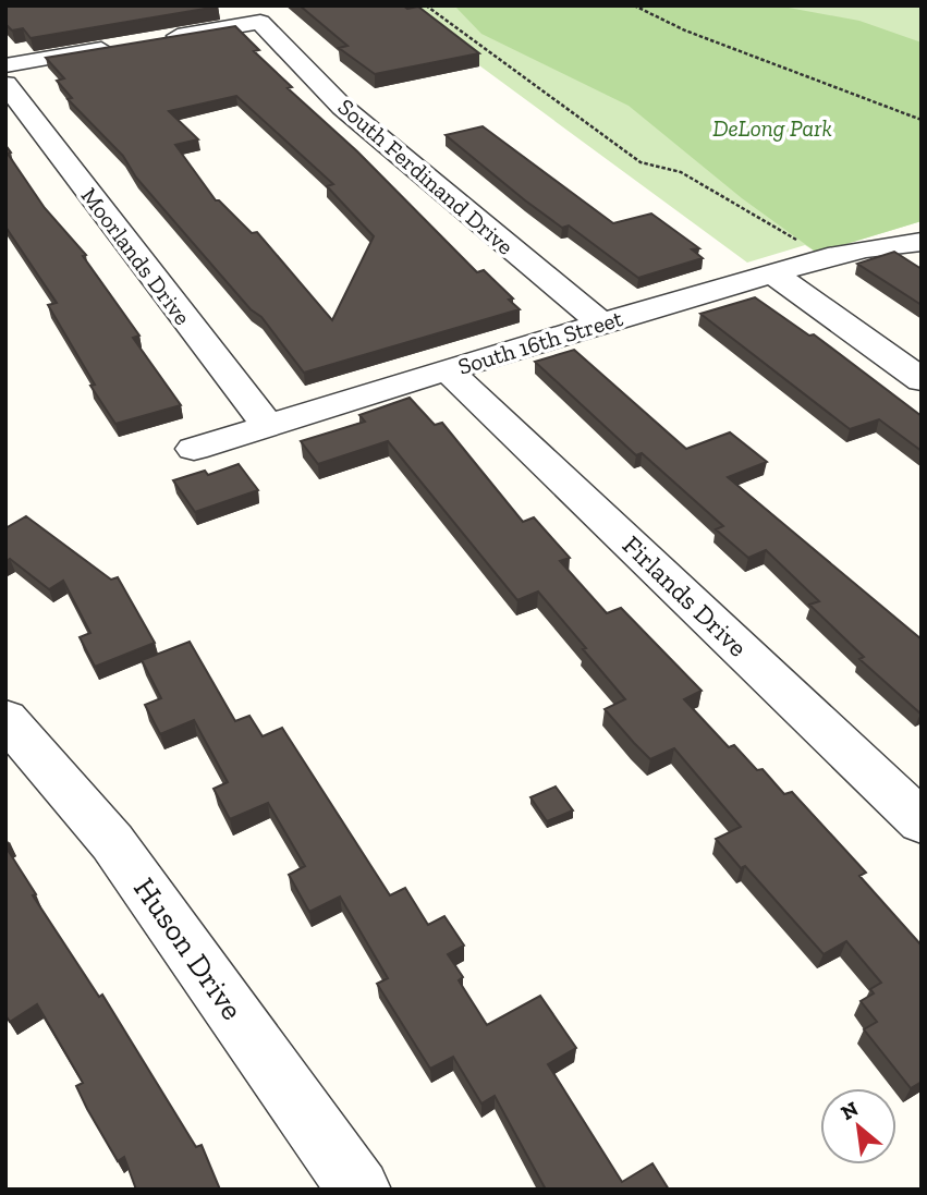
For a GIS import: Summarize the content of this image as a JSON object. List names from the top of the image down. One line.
{"streets":{"street":["South Ferdinand Drive","Moorlands Drive","South 16th Street","Firlands Drive","Huson Drive"]},"crossings":[["South Ferdinand Drive","South 16th Street"],["Moorlands Drive","South 16th Street"],["South 16th Street","Firlands Drive"]],"parks":["DeLong Park"],"north":"top left"}
